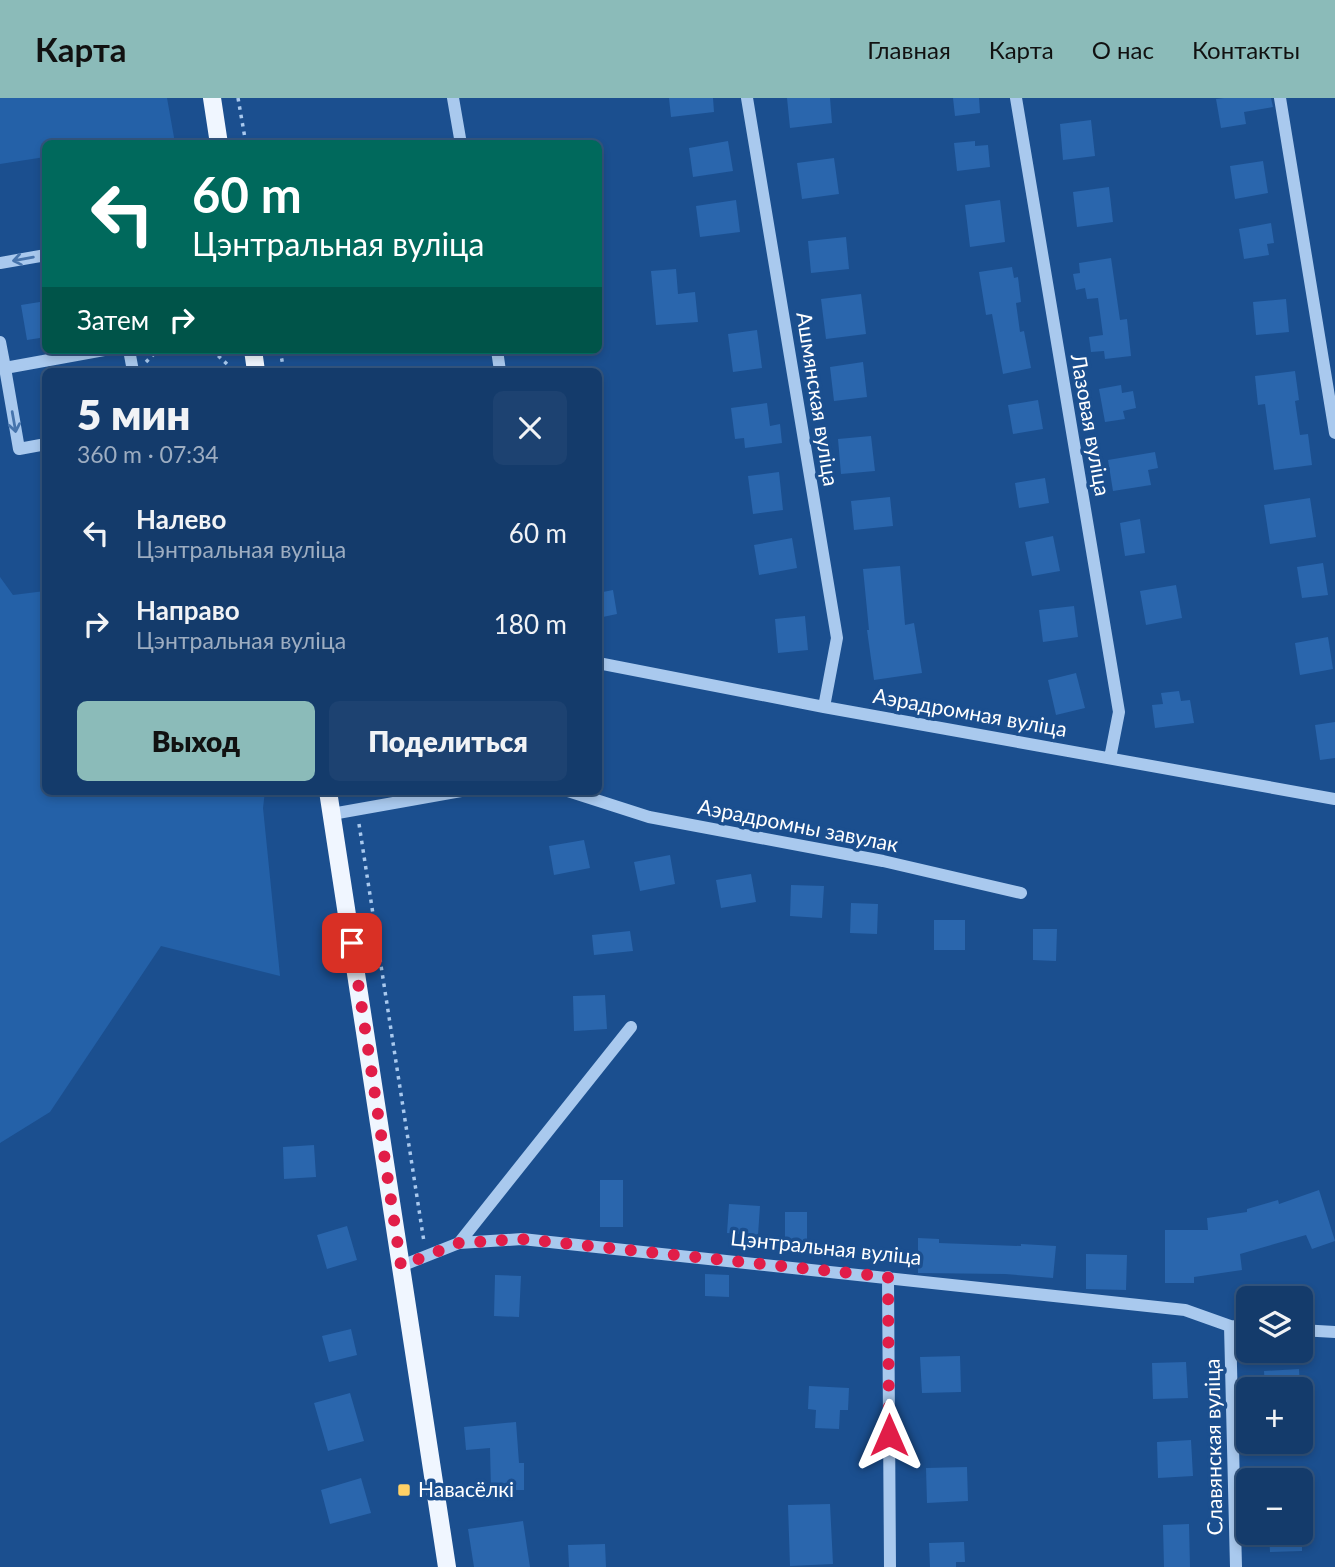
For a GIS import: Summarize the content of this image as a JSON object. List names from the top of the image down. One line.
{"streets":{"street":["Ашмянская вуліца","Лазовая вуліца","Аэрадромная вуліца","Аэрадромны завулак","Цэнтральная вуліца","Славянская вуліца"]},"crossings":[["Ашмянская вуліца","Аэрадромная вуліца"],["Лазовая вуліца","Аэрадромная вуліца"],["Цэнтральная вуліца","Славянская вуліца"]],"places":{"transit":["Навасёлкі"]},"page":{"header":"Карта","nav":["Главная","Карта","О нас","Контакты"],"turn":["60 m","Цэнтральная вуліца"],"then":"Затем","heading":["5 мин","360 m · 07:34"],"list":[{"name":"Налево","note":"Цэнтральная вуліца","value":"60 m"},{"name":"Направо","note":"Цэнтральная вуліца","value":"180 m"}],"buttons":["Выход","Поделиться"],"map_buttons":["+","−"]}}
